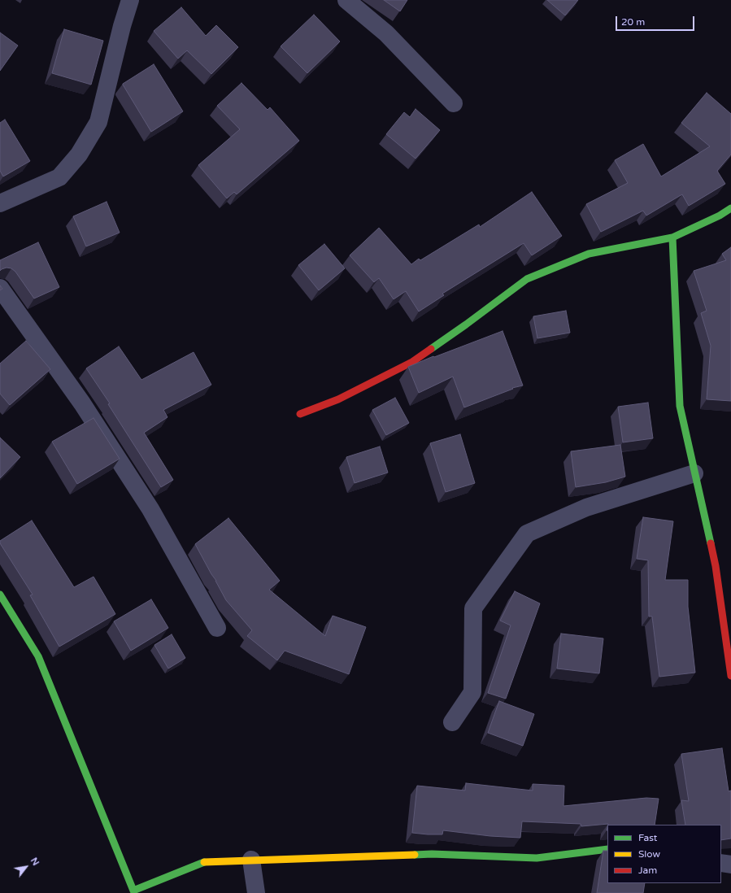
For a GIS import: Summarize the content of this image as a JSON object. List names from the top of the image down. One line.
{"legend":["Fast","Slow","Jam"],"scale_bar":"20 m","north":"top right"}
